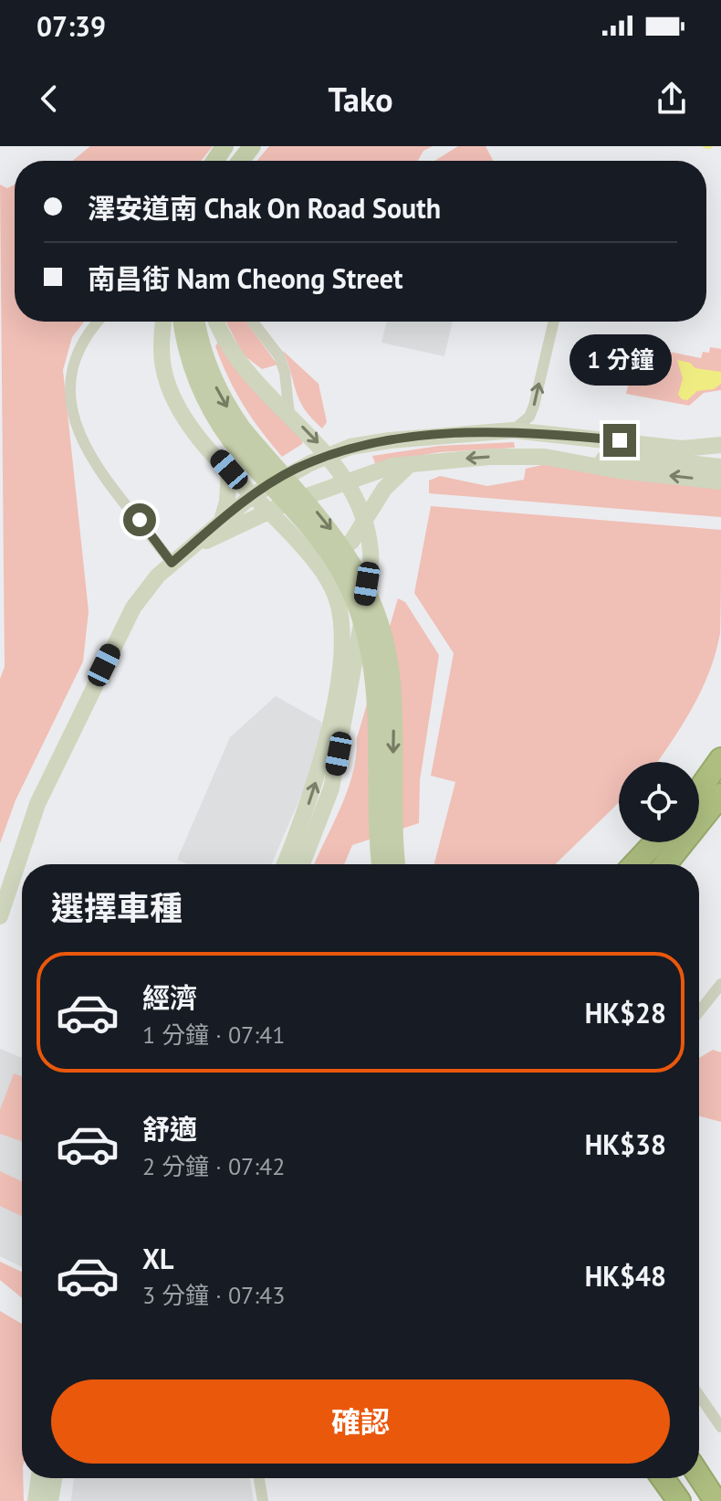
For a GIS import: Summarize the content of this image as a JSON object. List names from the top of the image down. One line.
{"page":{"status":"07:39","header":"Tako","banner":["澤安道南 Chak On Road South","南昌街 Nam Cheong Street"],"bubble":"1 分鐘","heading":"選擇車種","list":[{"name":"經濟","note":"1 分鐘 · 07:41","value":"HK$28"},{"name":"舒適","note":"2 分鐘 · 07:42","value":"HK$38"},{"name":"XL","note":"3 分鐘 · 07:43","value":"HK$48"}],"buttons":"確認"}}
